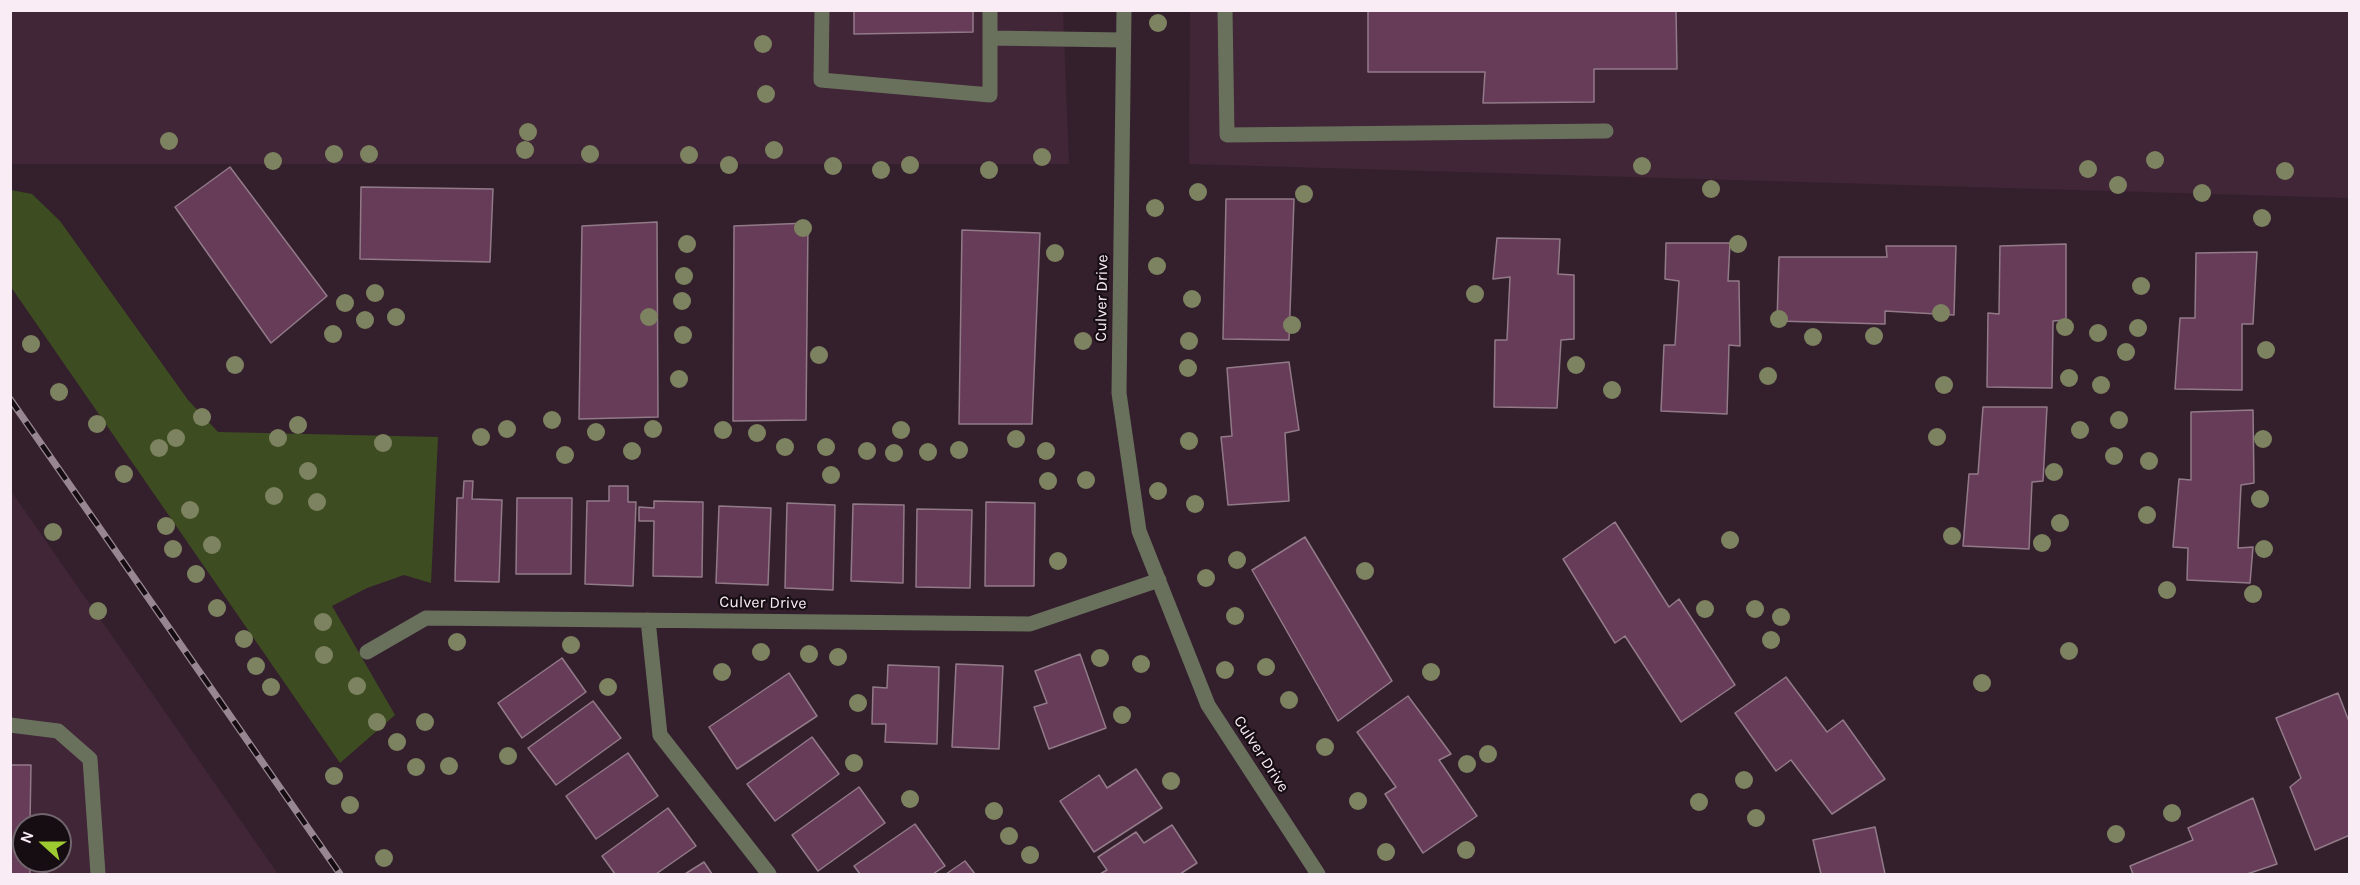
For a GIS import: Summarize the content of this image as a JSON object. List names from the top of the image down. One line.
{"streets":{"street":["Culver Drive"]},"north":"left"}
